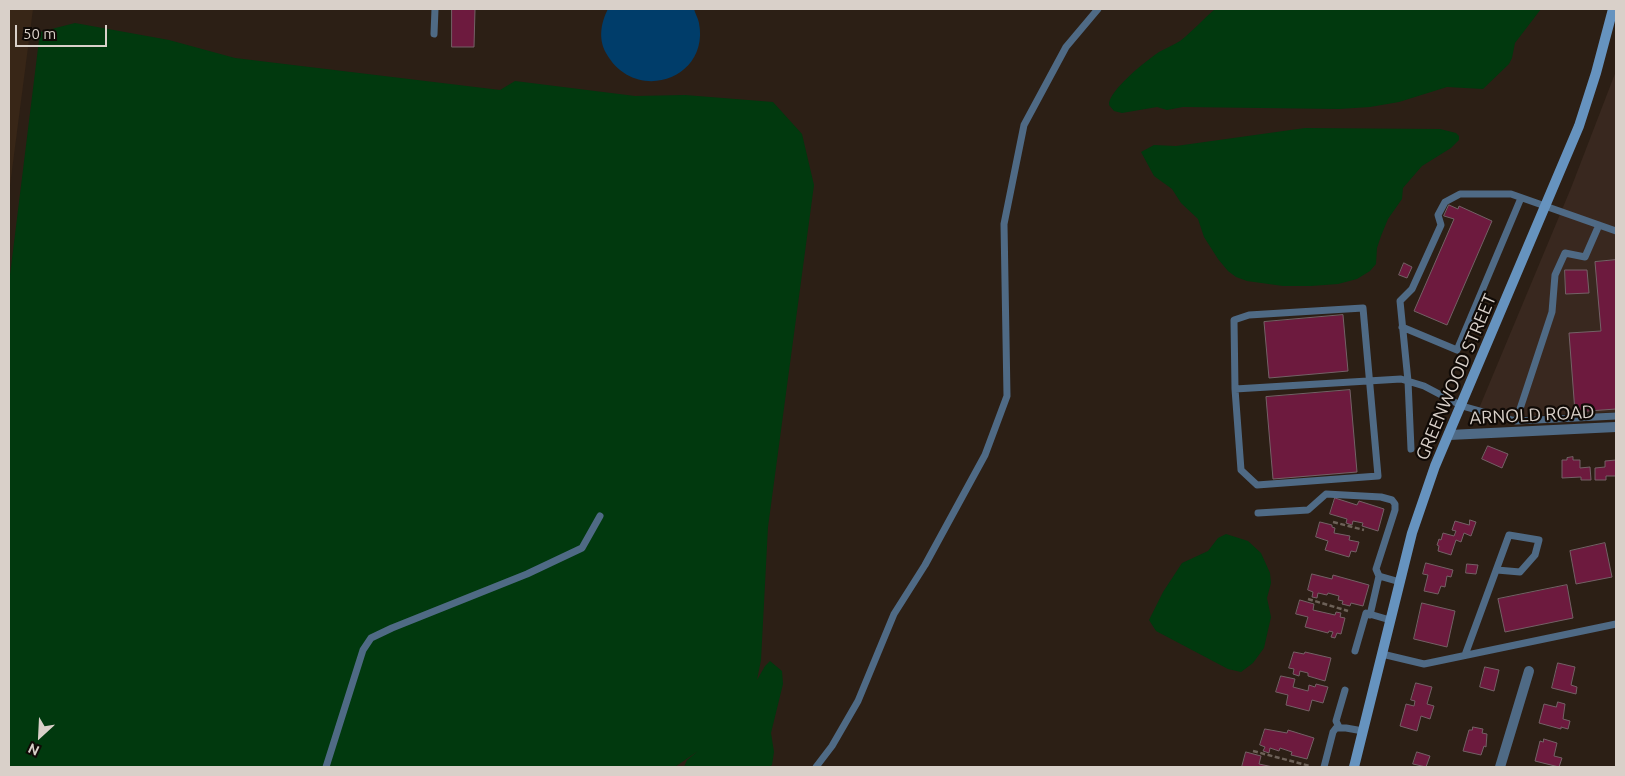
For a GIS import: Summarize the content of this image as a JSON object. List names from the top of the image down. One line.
{"streets":{"main road":["GREENWOOD STREET"],"street":["ARNOLD ROAD"]},"crossings":[["GREENWOOD STREET","ARNOLD ROAD"]],"scale_bar":"50 m","north":"bottom left"}
